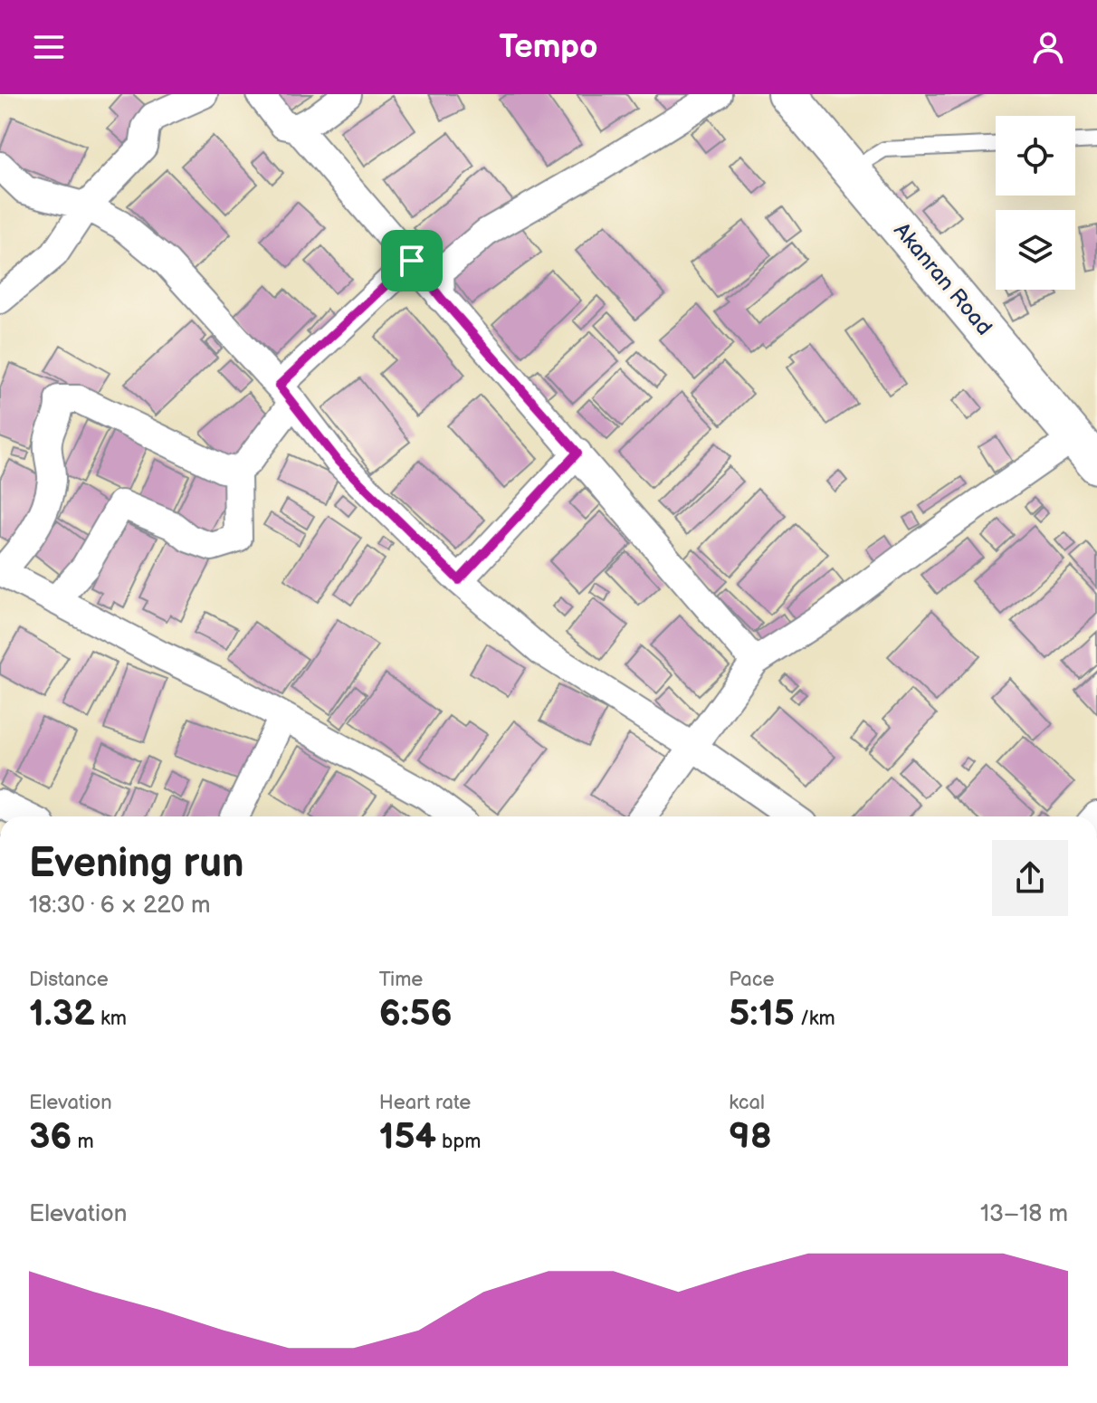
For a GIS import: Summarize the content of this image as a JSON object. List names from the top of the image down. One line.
{"streets":{"main road":["Akanran Road"]},"page":{"header":"Tempo","heading":["Evening run","18:30 · 6 × 220 m"],"stats":[["Distance","1.32 km"],["Time","6:56"],["Pace","5:15 /km"],["Elevation","36 m"],["Heart rate","154 bpm"],["kcal","98"]],"chart":["Elevation","13–18 m"]}}
